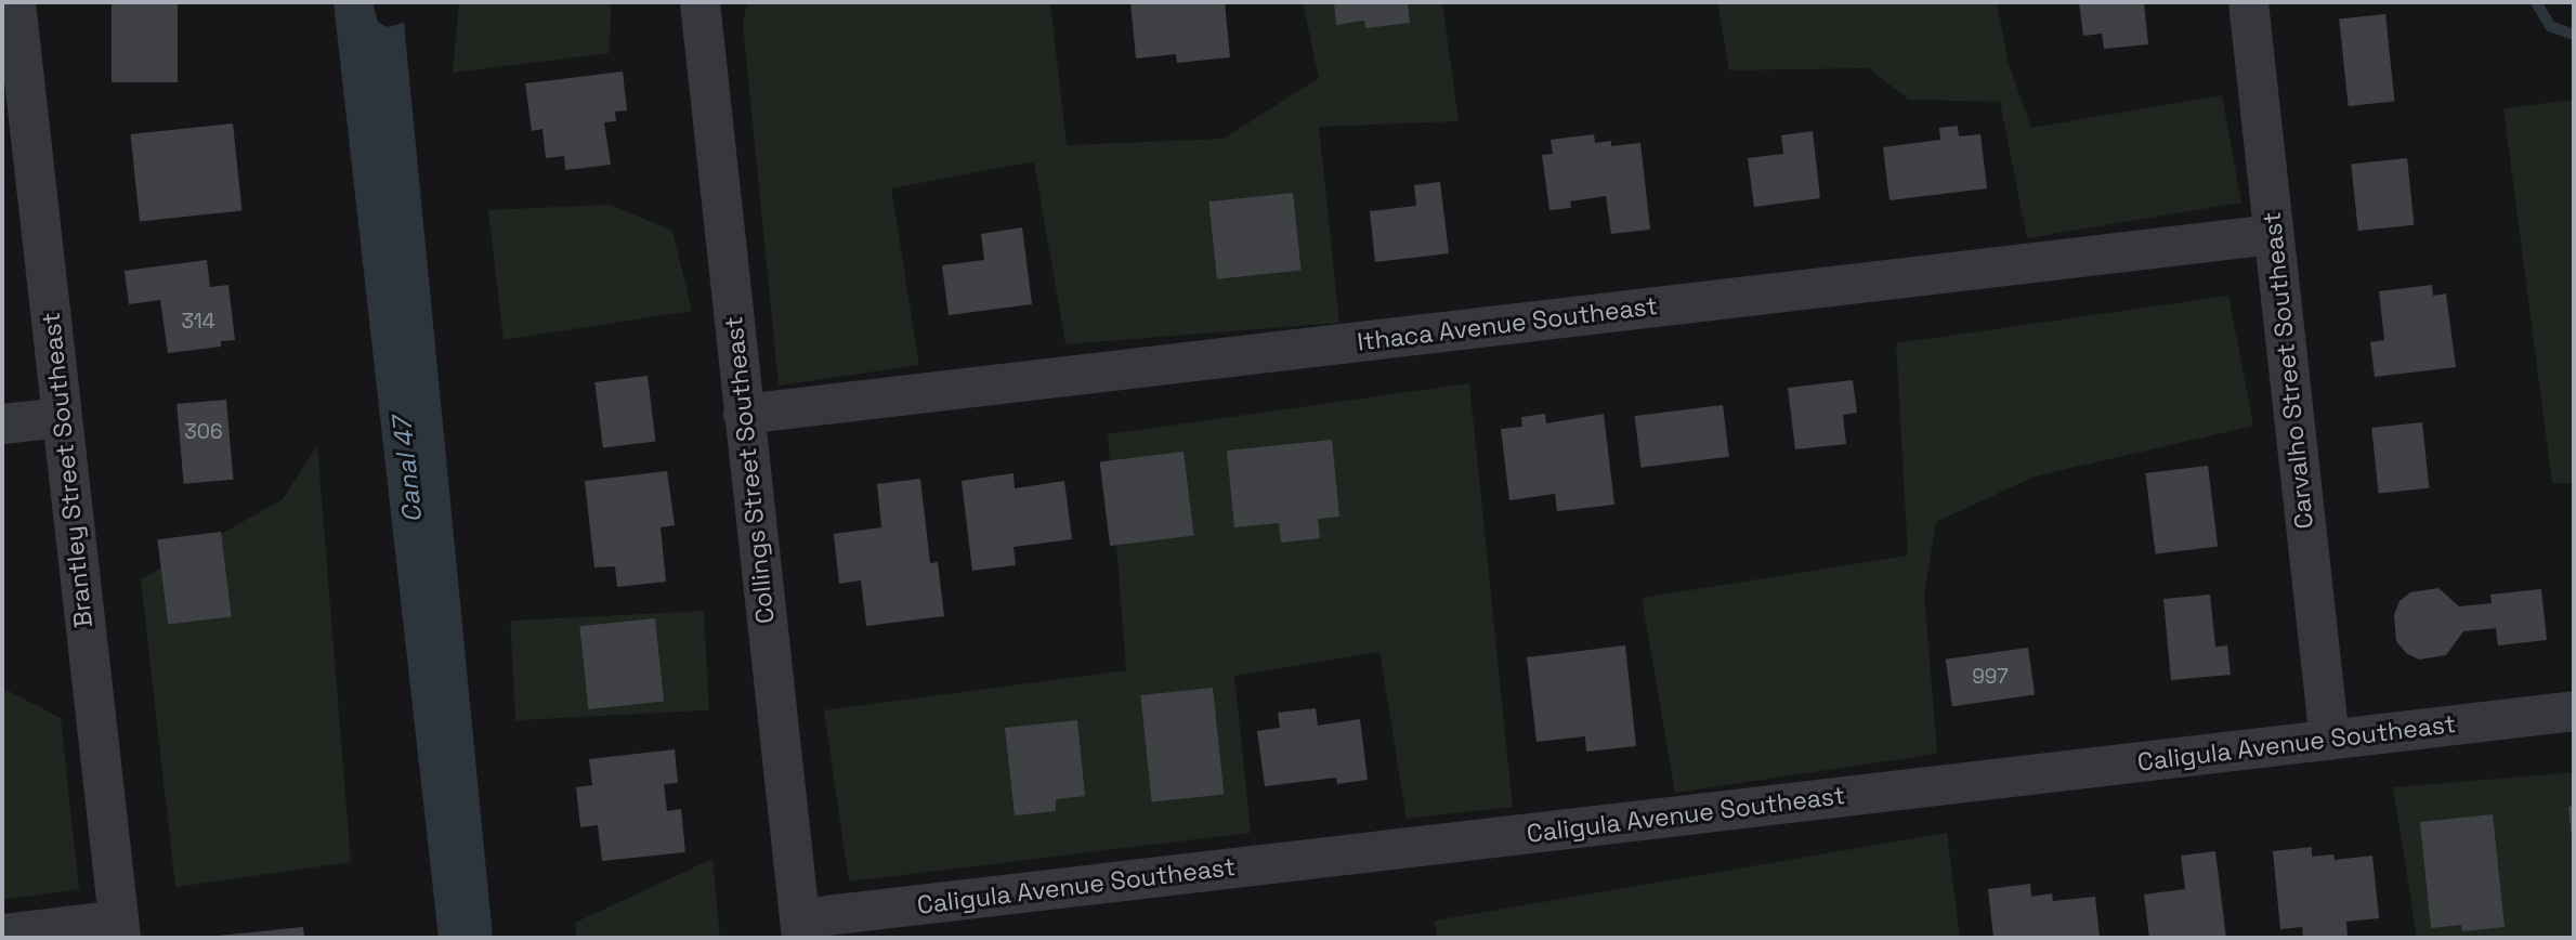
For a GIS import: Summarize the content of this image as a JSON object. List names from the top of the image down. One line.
{"streets":{"street":["Ithaca Avenue Southeast","Carvalho Street Southeast","Brantley Street Southeast","Collings Street Southeast","Caligula Avenue Southeast"]},"crossings":[["Ithaca Avenue Southeast","Carvalho Street Southeast"],["Ithaca Avenue Southeast","Collings Street Southeast"],["Carvalho Street Southeast","Caligula Avenue Southeast"],["Collings Street Southeast","Caligula Avenue Southeast"]],"water":["Canal 47"],"house_numbers":["314","306","997"]}
